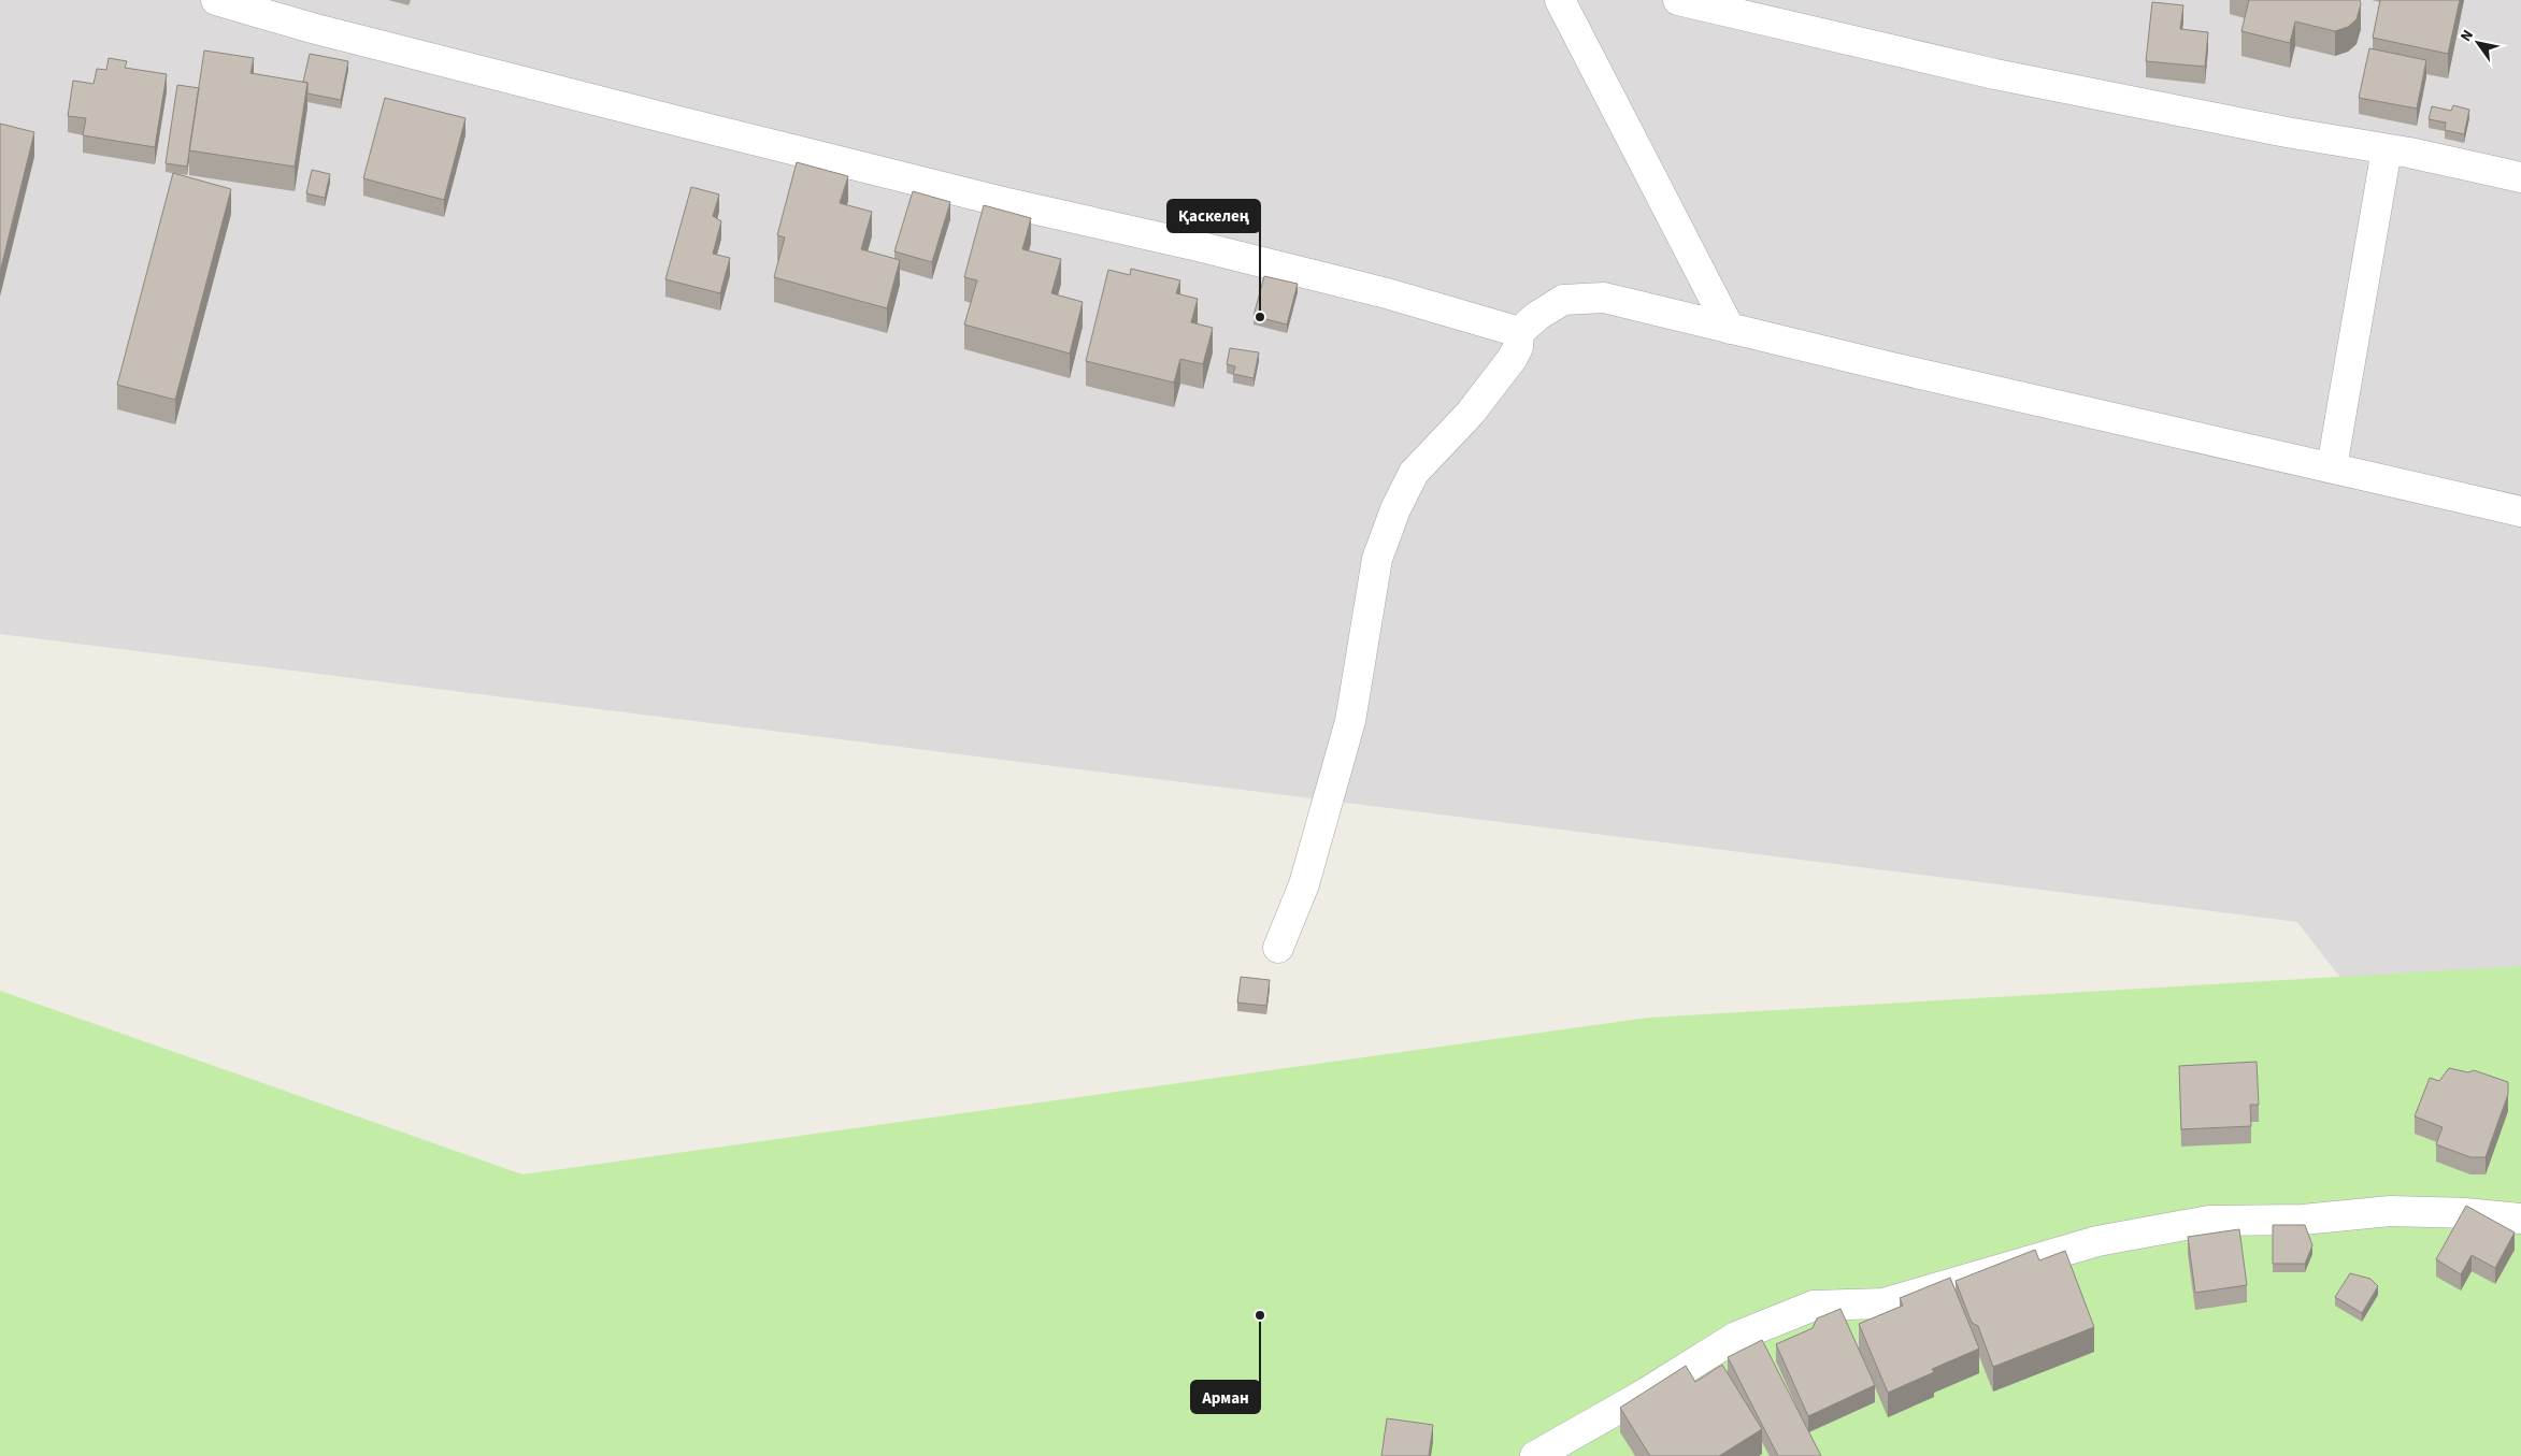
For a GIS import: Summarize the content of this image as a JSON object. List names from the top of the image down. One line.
{"places":["Қаскелең","Арман"],"north":"top left"}
